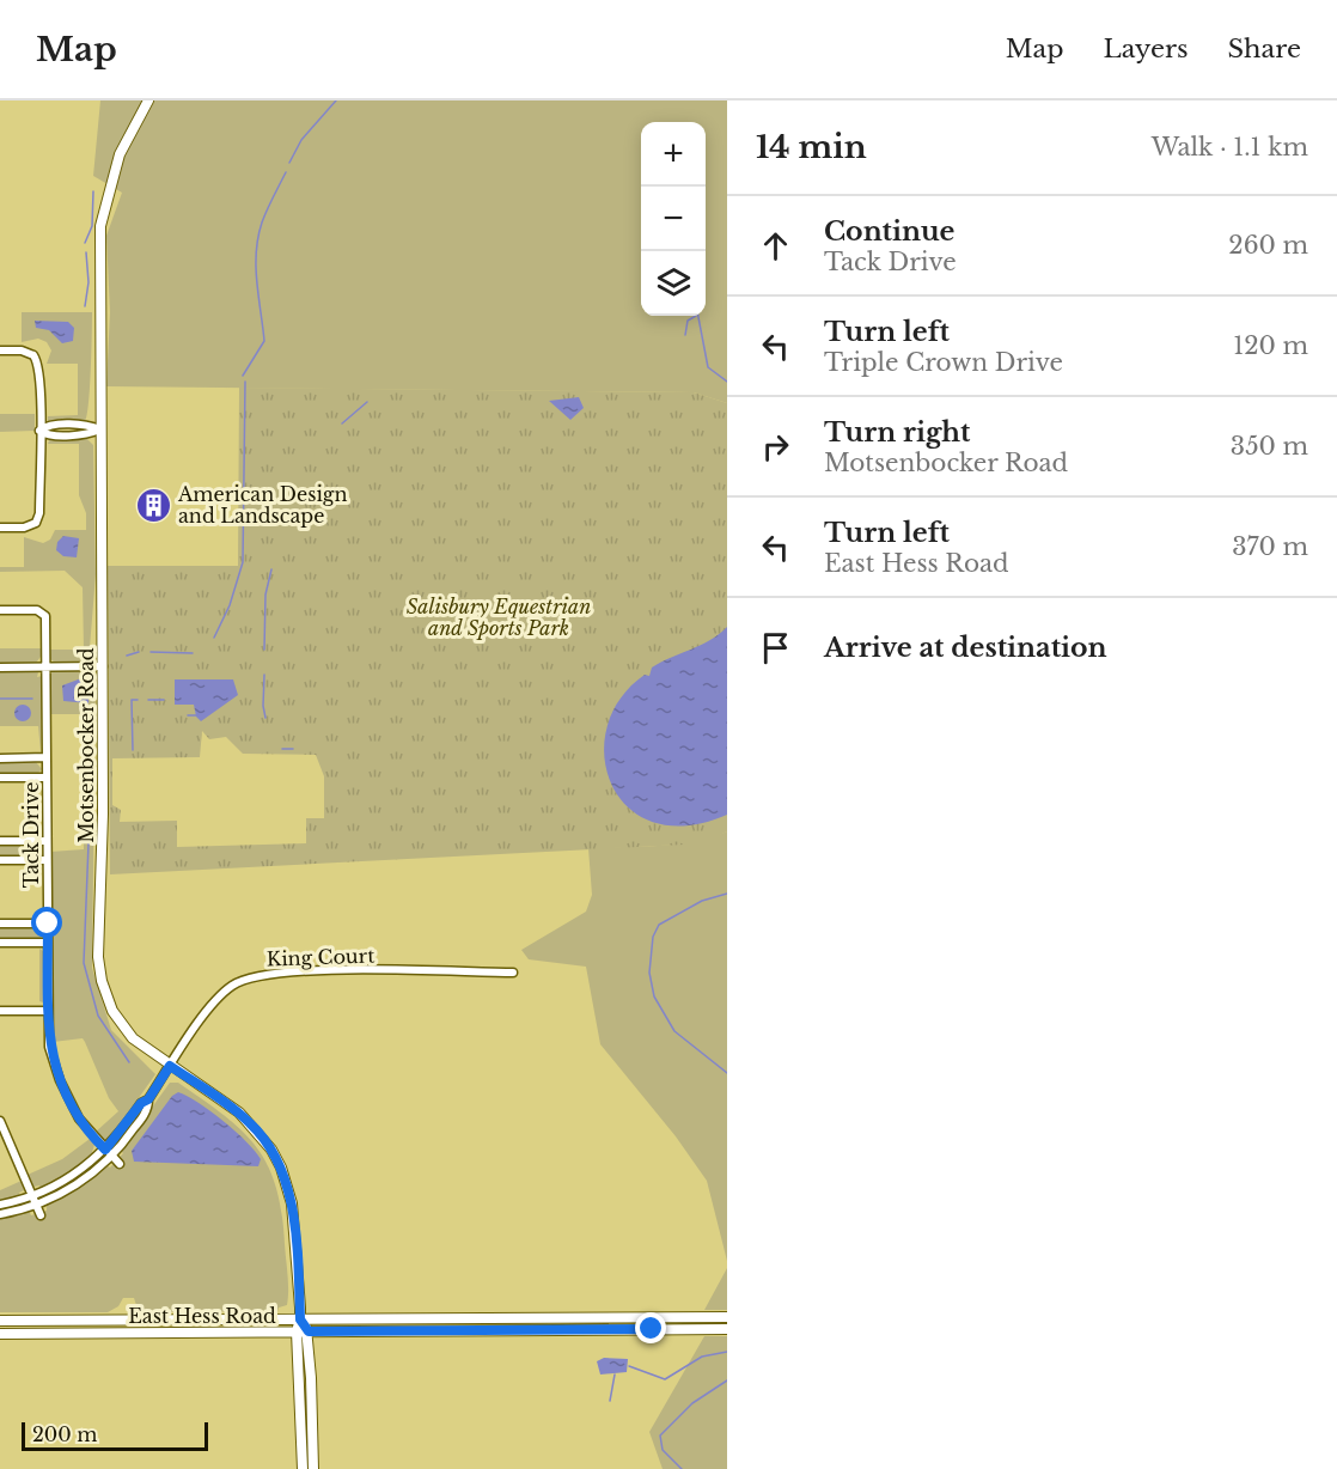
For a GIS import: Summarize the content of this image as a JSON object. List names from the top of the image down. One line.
{"streets":{"main road":["Motsenbocker Road","East Hess Road"],"street":["Tack Drive","King Court"]},"crossings":[["Motsenbocker Road","King Court"],["Motsenbocker Road","East Hess Road"],["Tack Drive","King Court"]],"parks":["Salisbury Equestrian and Sports Park"],"places":{"building":["American Design and Landscape"]},"scale_bar":"200 m","page":{"header":"Map","nav":["Map","Layers","Share"],"heading":["14 min","Walk · 1.1 km"],"map_buttons":["+","−"],"list":[["Continue","Tack Drive","260 m"],["Turn left","Triple Crown Drive","120 m"],["Turn right","Motsenbocker Road","350 m"],["Turn left","East Hess Road","370 m"],"Arrive at destination"],"scale":"200 m"}}
